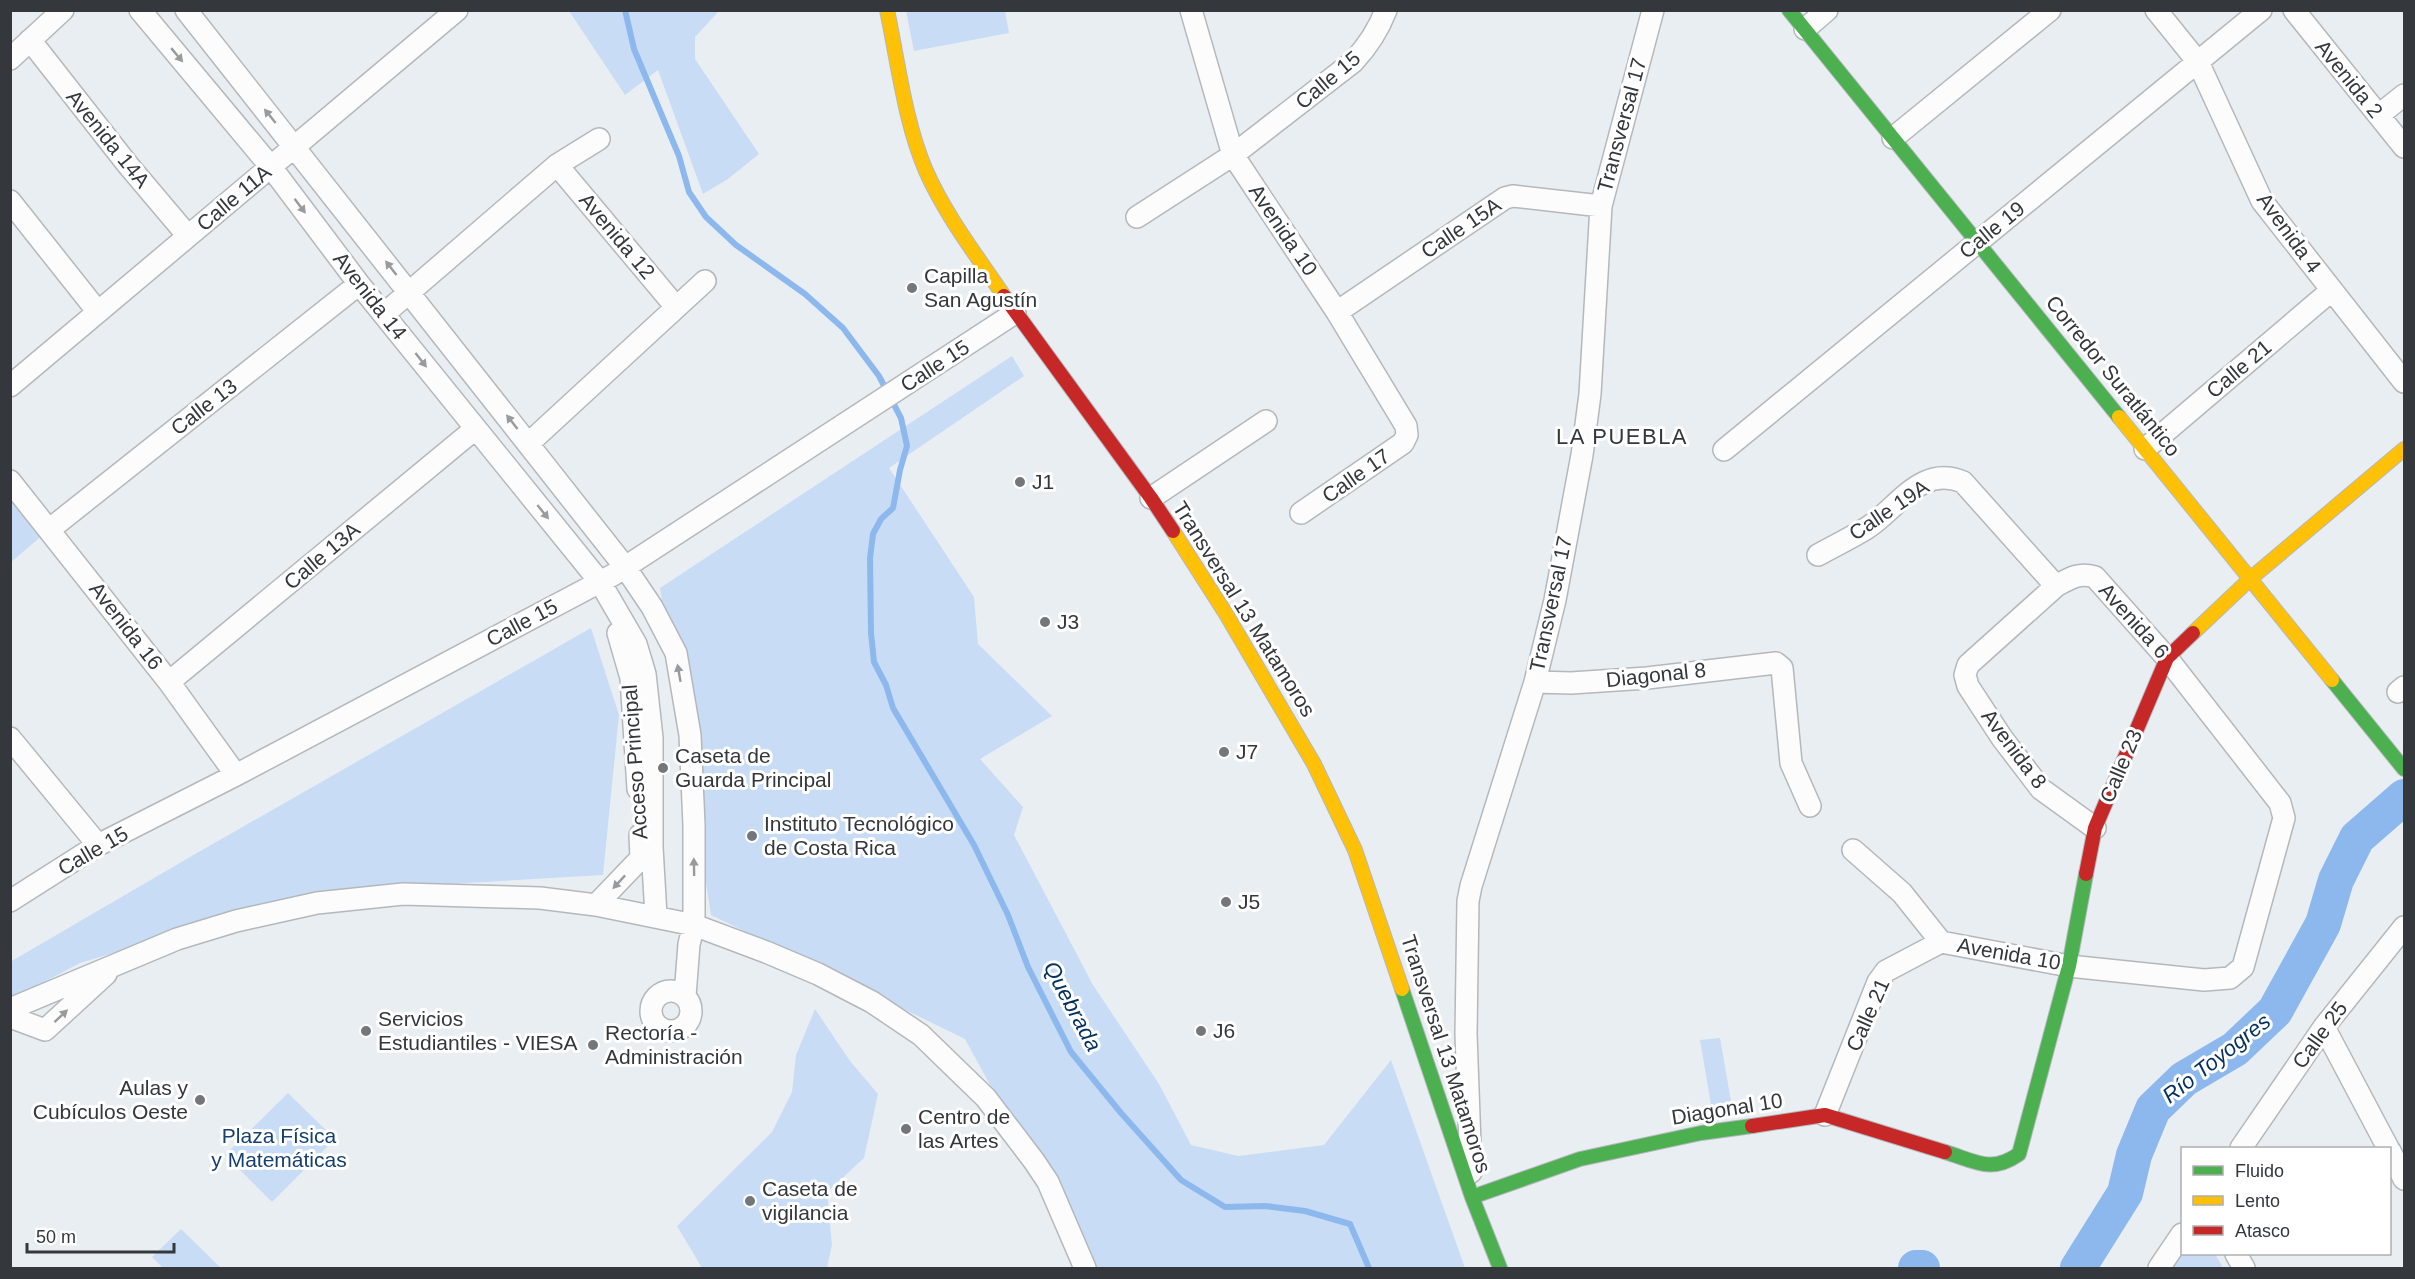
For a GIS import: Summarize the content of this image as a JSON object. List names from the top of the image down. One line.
{"streets":{"street":["Avenida 2","Calle 15","Transversal 17","Avenida 14A","Calle 11A","Calle 15A","Avenida 10","Calle 19","Avenida 4","Avenida 12","Avenida 14","Calle 21","Corredor Suratlántico","Calle 13","Calle 17","Calle 19A","Calle 13A","Transversal 13 Matamoros","Avenida 6","Avenida 16","Diagonal 8","Avenida 8","Acceso Principal","Calle 23","Calle 25","Diagonal 10"]},"crossings":[["Calle 15","Avenida 10"],["Calle 15","Avenida 14"],["Calle 15","Transversal 13 Matamoros"],["Calle 15","Avenida 16"],["Calle 15","Acceso Principal"],["Transversal 17","Calle 15A"],["Transversal 17","Transversal 13 Matamoros"],["Transversal 17","Diagonal 8"],["Transversal 17","Diagonal 10"],["Avenida 14A","Calle 11A"],["Calle 11A","Avenida 14"],["Calle 15A","Avenida 10"],["Avenida 10","Calle 21"],["Avenida 10","Calle 17"],["Avenida 10","Avenida 6"],["Avenida 10","Calle 23"],["Calle 19","Avenida 4"],["Calle 19","Corredor Suratlántico"],["Avenida 4","Calle 21"],["Avenida 14","Calle 13"],["Avenida 14","Calle 13A"],["Avenida 14","Acceso Principal"],["Calle 21","Corredor Suratlántico"],["Calle 21","Diagonal 10"],["Corredor Suratlántico","Calle 23"],["Calle 13","Avenida 16"],["Calle 19A","Avenida 6"],["Calle 19A","Avenida 8"],["Calle 13A","Avenida 16"],["Transversal 13 Matamoros","Diagonal 10"],["Avenida 6","Avenida 8"],["Avenida 6","Calle 23"],["Avenida 8","Calle 23"],["Calle 23","Diagonal 10"]],"districts":["LA PUEBLA"],"water":["Quebrada","Río Toyogres"],"parks":["Plaza Física y Matemáticas"],"places":["Capilla San Agustín","J1","J3","J7","Caseta de Guarda Principal","Instituto Tecnológico de Costa Rica","J5","Servicios Estudiantiles - VIESA","J6","Rectoría - Administración","Aulas y Cubículos Oeste","Centro de las Artes","Caseta de vigilancia"],"legend":["Fluido","Lento","Atasco"],"scale_bar":"50 m"}
